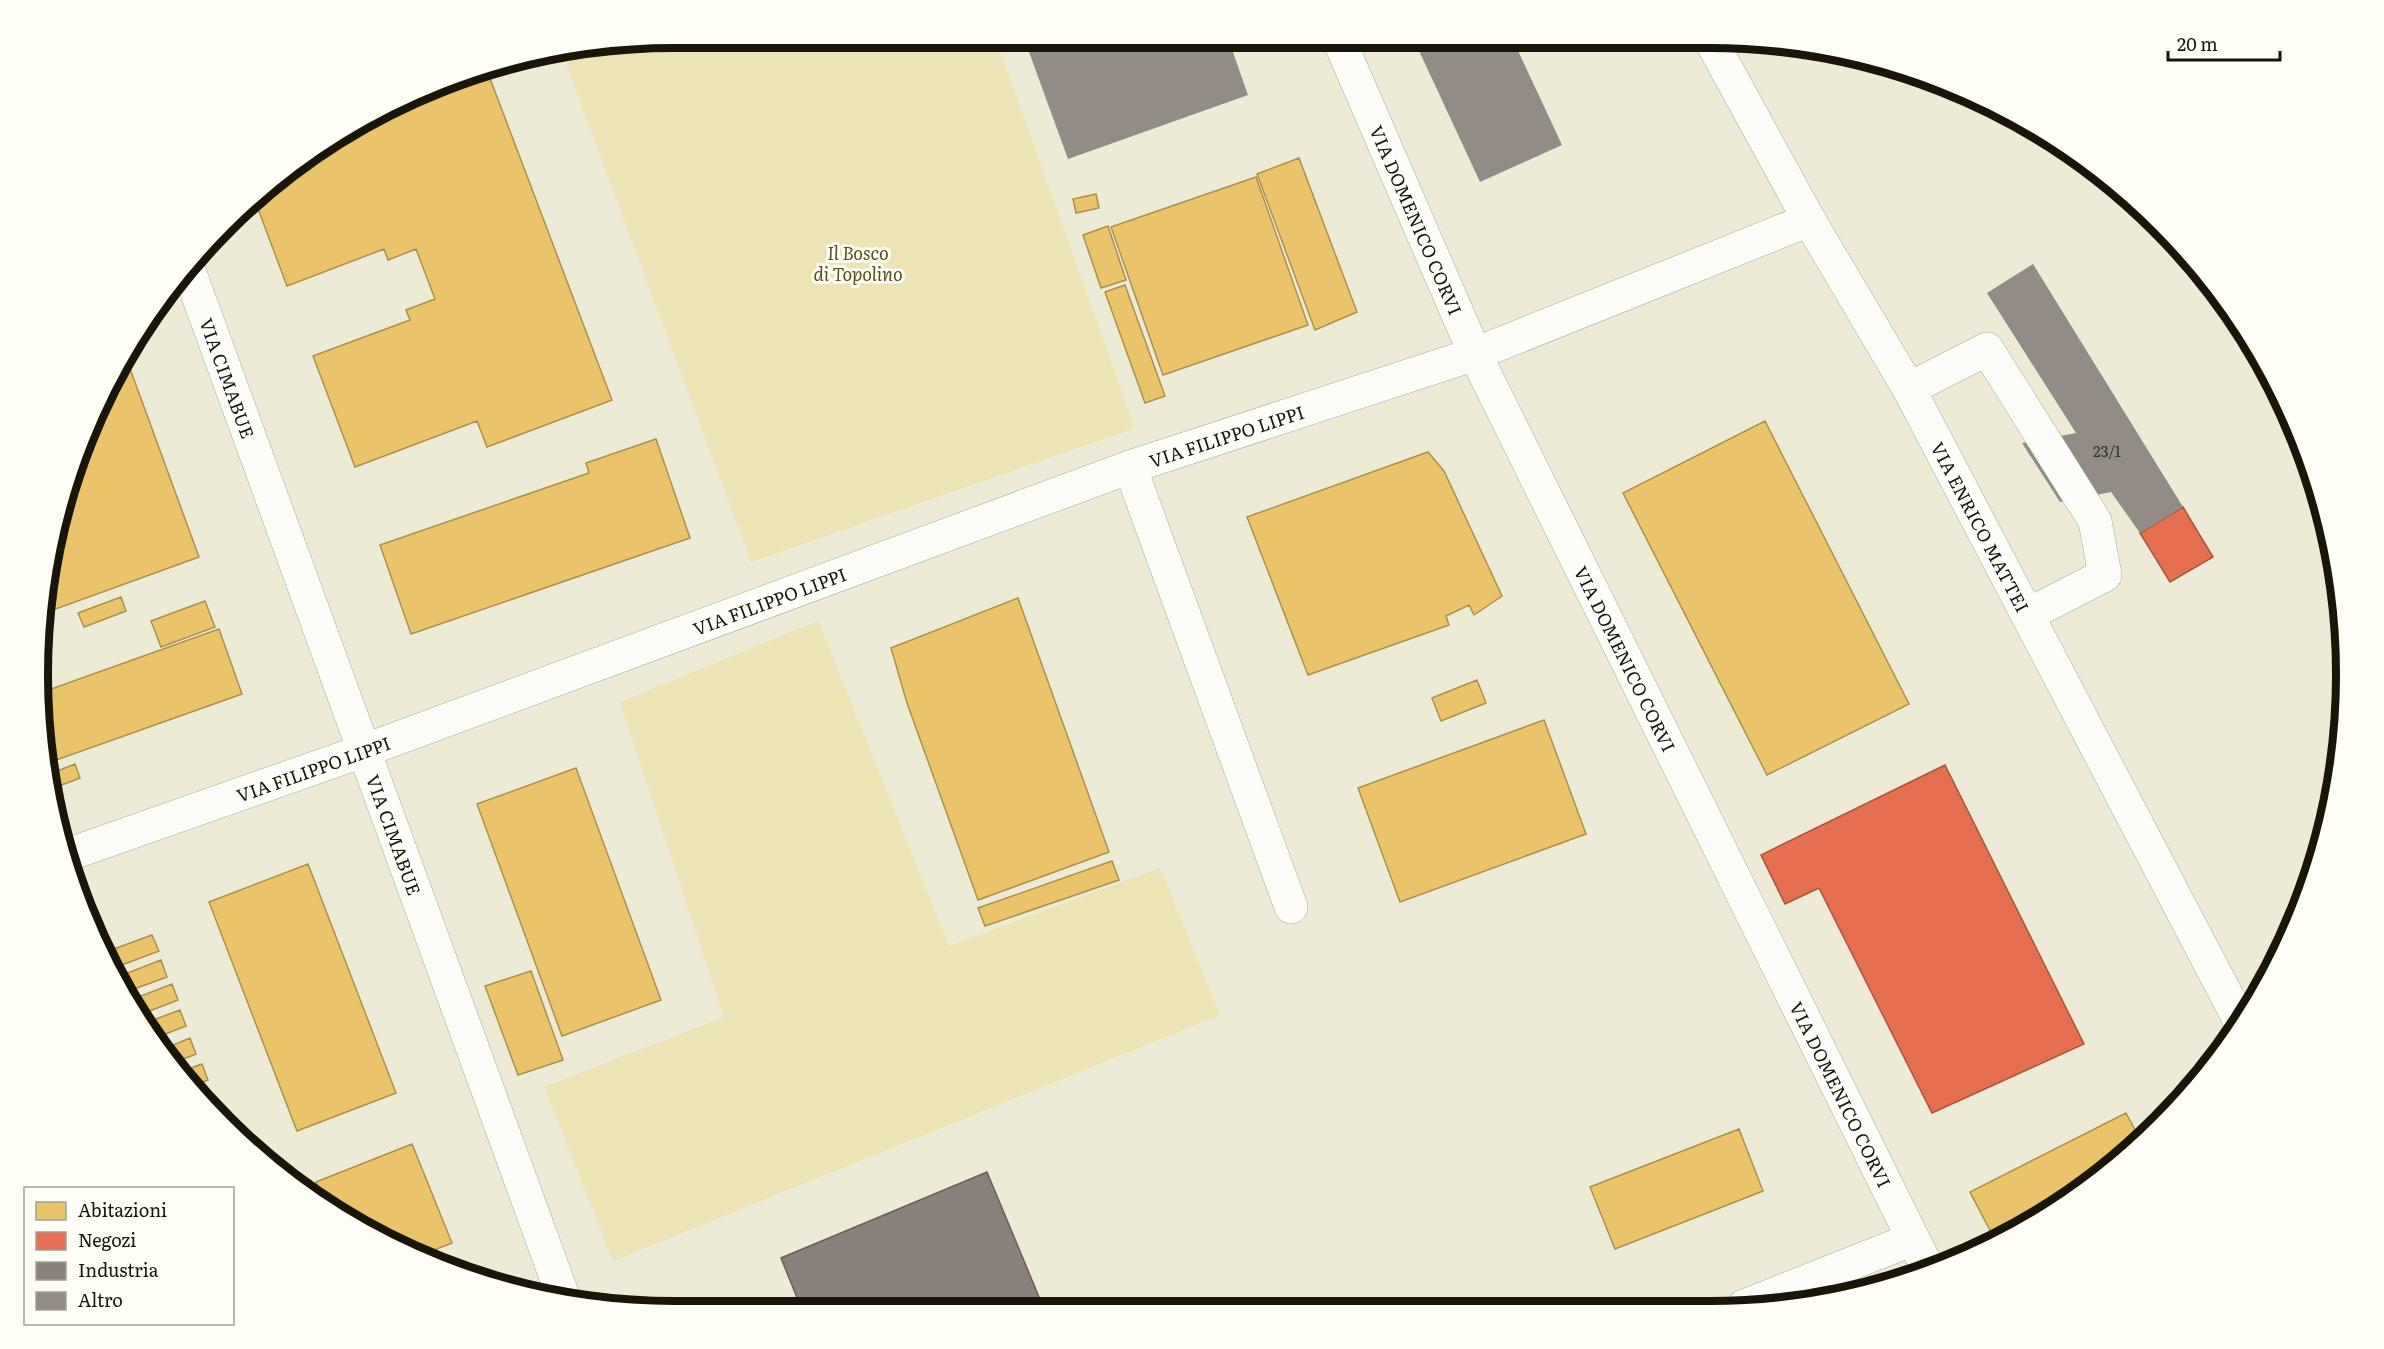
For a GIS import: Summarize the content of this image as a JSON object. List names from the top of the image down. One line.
{"streets":{"street":["VIA DOMENICO CORVI","VIA CIMABUE","VIA FILIPPO LIPPI","VIA ENRICO MATTEI"]},"crossings":[["VIA DOMENICO CORVI","VIA FILIPPO LIPPI"],["VIA CIMABUE","VIA FILIPPO LIPPI"],["VIA FILIPPO LIPPI","VIA ENRICO MATTEI"]],"parks":["Il Bosco di Topolino"],"house_numbers":["23/1"],"legend":["Abitazioni","Negozi","Industria","Altro"],"scale_bar":"20 m"}
